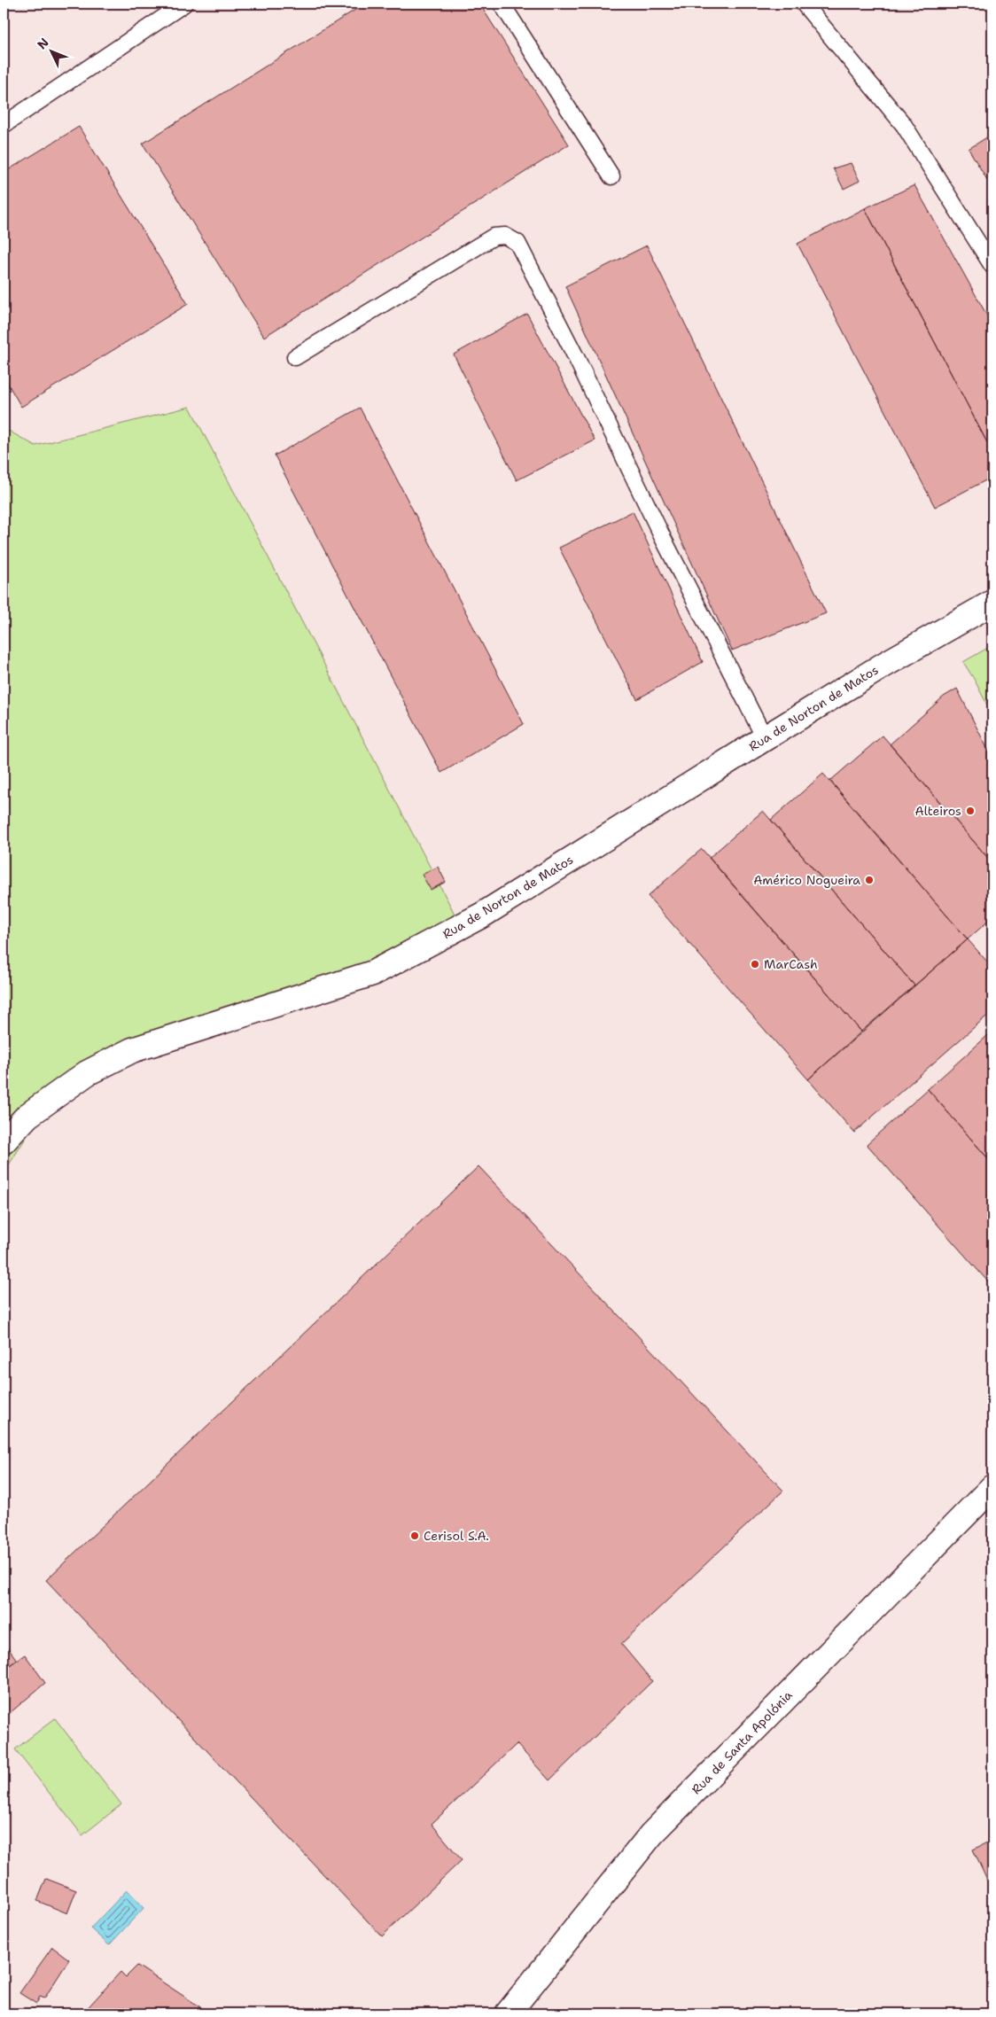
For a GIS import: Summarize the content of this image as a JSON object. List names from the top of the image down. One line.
{"streets":{"street":["Rua de Norton de Matos","Rua de Santa Apolónia"]},"places":["Alteiros","Américo Nogueira","MarCash","Cerisol S.A."],"north":"top left"}
